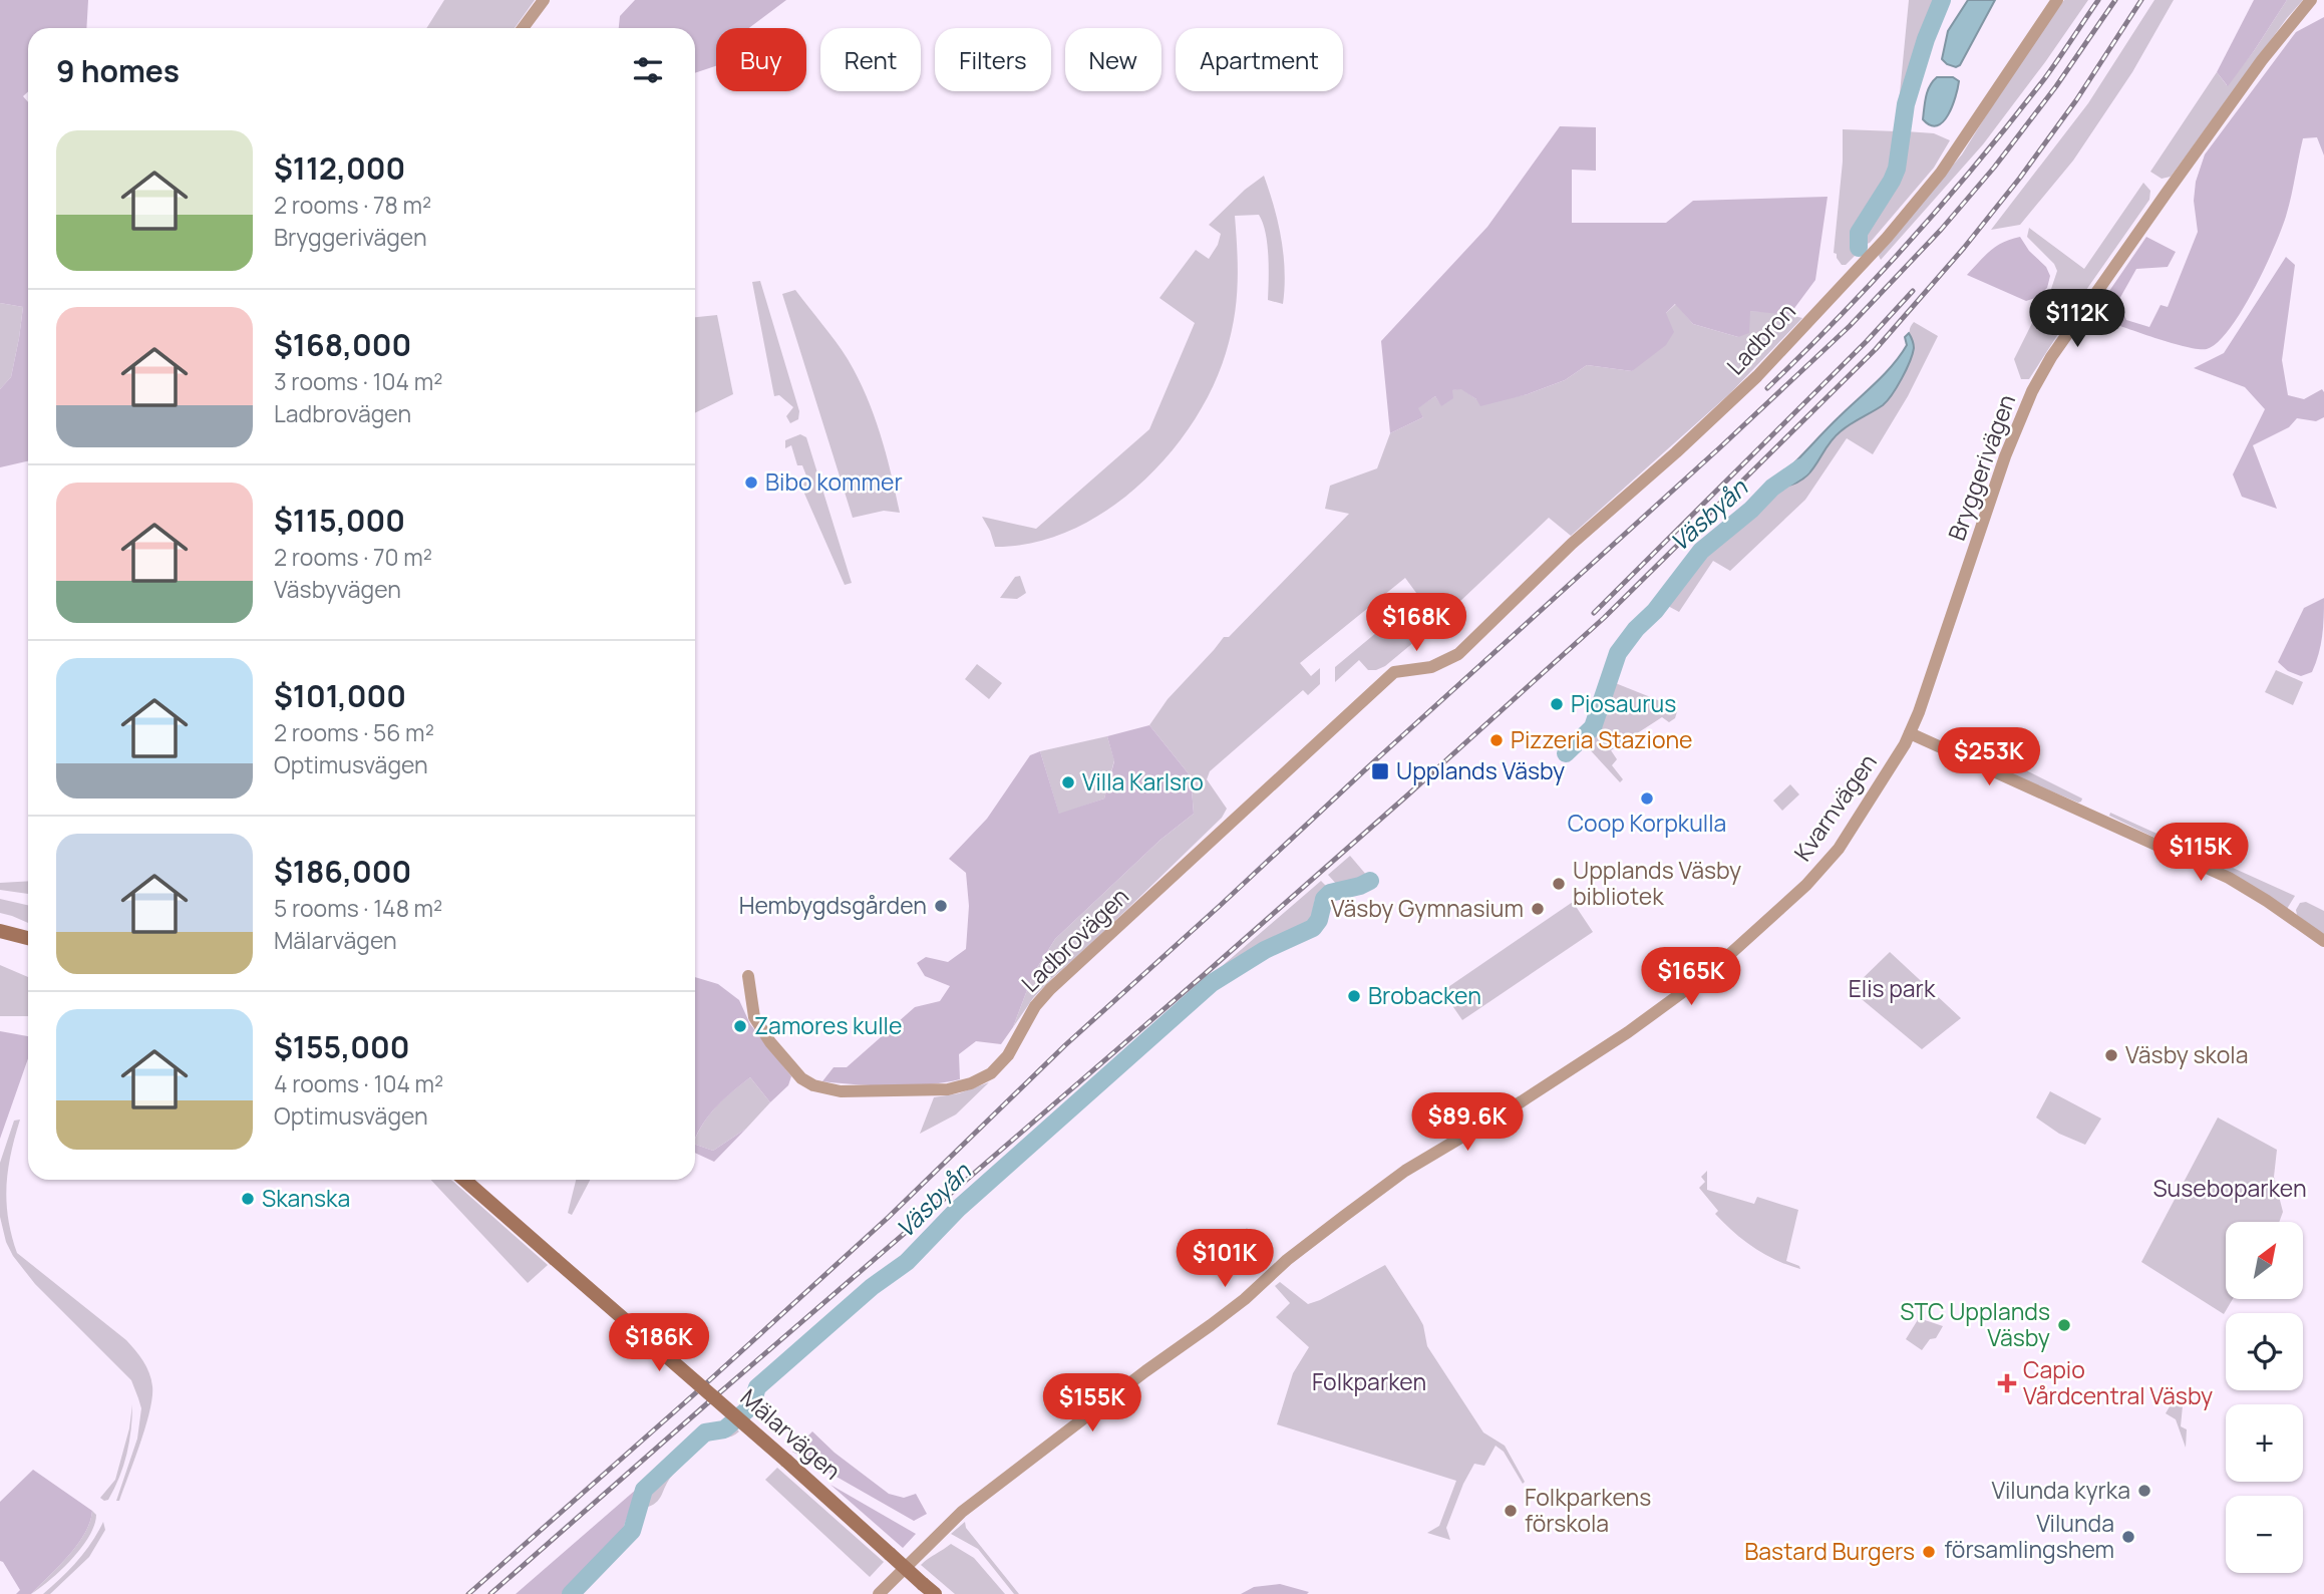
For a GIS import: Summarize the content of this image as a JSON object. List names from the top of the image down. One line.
{"streets":{"main road":["Mälarvägen"],"street":["Ladbron","Bryggerivägen","Kvarnvägen","Ladbrovägen"]},"crossings":[["Ladbron","Ladbrovägen"],["Bryggerivägen","Kvarnvägen"]],"water":["Väsbyån"],"parks":["Elis park","Suseboparken","Folkparken"],"places":{"other":["Bibo kommer","Piosaurus","Pizzeria Stazione","Villa Karlsro","Coop Korpkulla","Upplands Väsby bibliotek","Hembygdsgården","Väsby Gymnasium","Brobacken","Zamores kulle","Väsby skola","Skanska","STC Upplands Väsby","Vilunda kyrka","Folkparkens förskola","Vilunda församlingshem","Bastard Burgers"],"transit":["Upplands Väsby"],"health":["Capio Vårdcentral Väsby"]},"north":"top right","page":{"chip":["Buy","Rent","Filters","New","Apartment"],"heading":"9 homes","list":[{"name":"$112,000","note":"2 rooms · 78 m² · Bryggerivägen"},{"name":"$168,000","note":"3 rooms · 104 m² · Ladbrovägen"},{"name":"$115,000","note":"2 rooms · 70 m² · Väsbyvägen"},{"name":"$101,000","note":"2 rooms · 56 m² · Optimusvägen"},{"name":"$186,000","note":"5 rooms · 148 m² · Mälarvägen"},{"name":"$155,000","note":"4 rooms · 104 m² · Optimusvägen"}],"price":["$112K","$168K","$253K","$115K","$165K","$89.6K","$101K","$186K","$155K"],"map_buttons":["+","−"]}}
